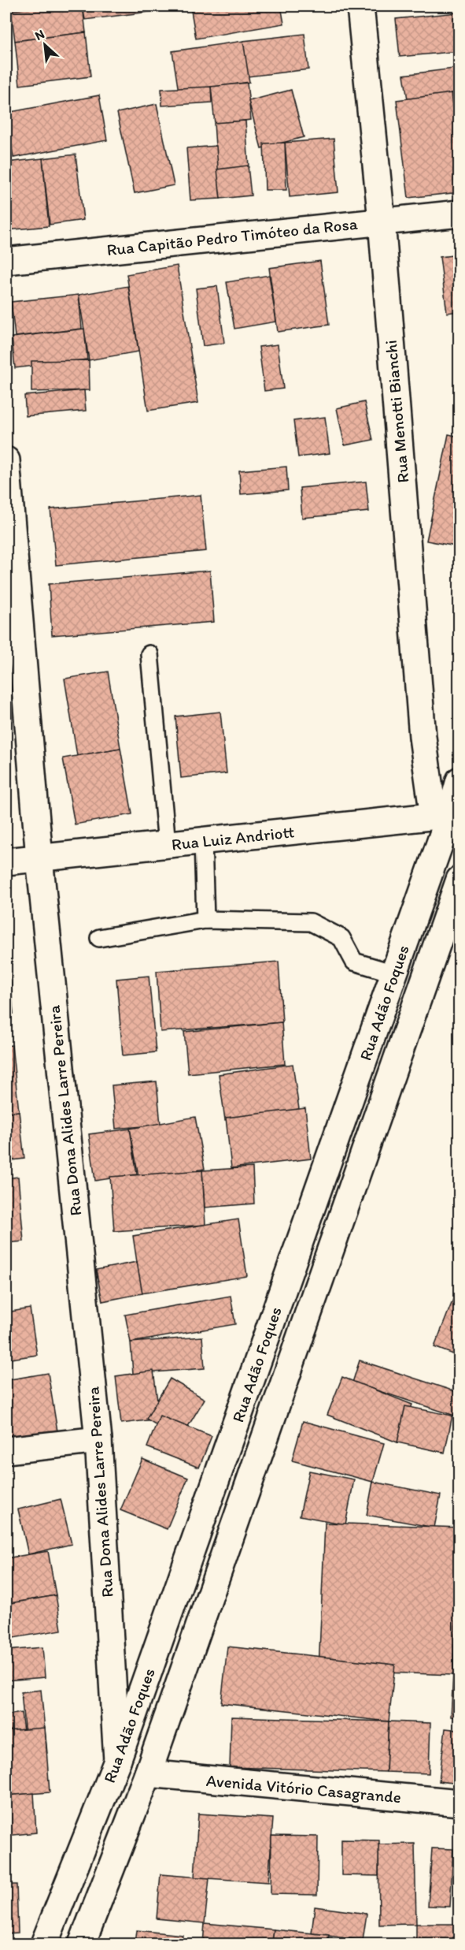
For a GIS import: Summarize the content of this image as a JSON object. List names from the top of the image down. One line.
{"streets":{"street":["Rua Capitão Pedro Timóteo da Rosa","Rua Menotti Bianchi","Rua Luiz Andriott","Rua Adão Foques","Rua Dona Alides Larre Pereira","Avenida Vitório Casagrande"]},"crossings":[["Rua Capitão Pedro Timóteo da Rosa","Rua Menotti Bianchi"],["Rua Menotti Bianchi","Rua Luiz Andriott"],["Rua Menotti Bianchi","Rua Adão Foques"],["Rua Luiz Andriott","Rua Adão Foques"],["Rua Luiz Andriott","Rua Dona Alides Larre Pereira"],["Rua Adão Foques","Rua Dona Alides Larre Pereira"],["Rua Adão Foques","Avenida Vitório Casagrande"]],"north":"top left"}
